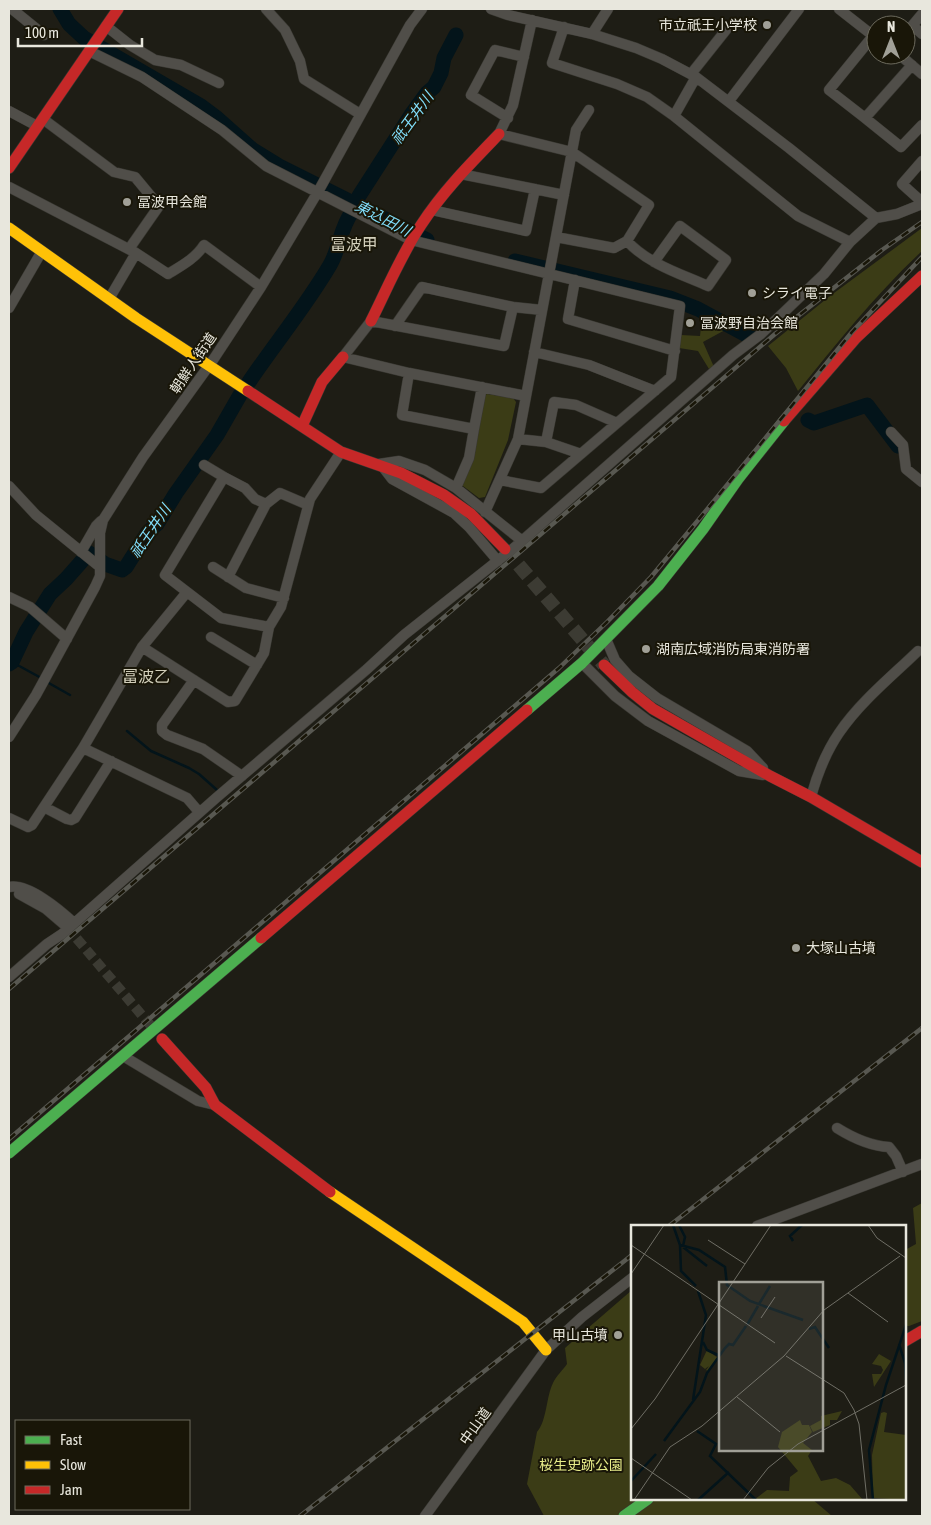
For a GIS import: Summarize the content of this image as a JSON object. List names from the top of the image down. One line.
{"streets":{"street":["朝鮮人街道","中山道"]},"districts":["冨波甲","冨波乙"],"water":["祇王井川","東込田川"],"parks":["桜生史跡公園"],"places":["市立祇王小学校","冨波甲会館","シライ電子","冨波野自治会館","湖南広域消防局東消防署","大塚山古墳","甲山古墳"],"legend":["Fast","Slow","Jam"],"scale_bar":"100 m","north":"top"}
